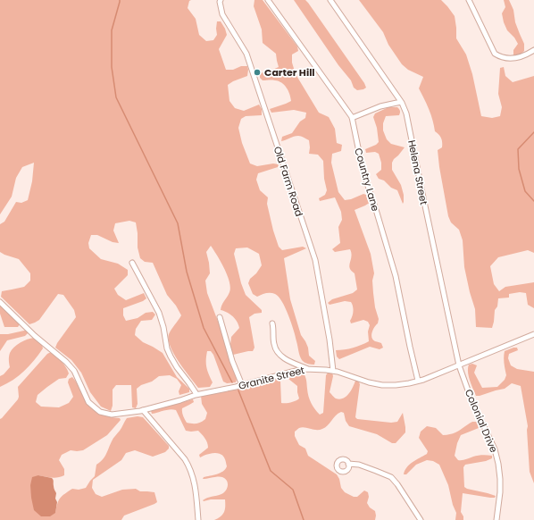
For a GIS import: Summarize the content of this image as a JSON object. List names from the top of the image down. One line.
{"streets":{"street":["Helena Street","Country Lane","Old Farm Road","Granite Street","Colonial Drive"]},"crossings":[["Helena Street","Granite Street"],["Helena Street","Colonial Drive"],["Country Lane","Granite Street"],["Old Farm Road","Granite Street"],["Granite Street","Colonial Drive"]],"places":["Carter Hill"]}
